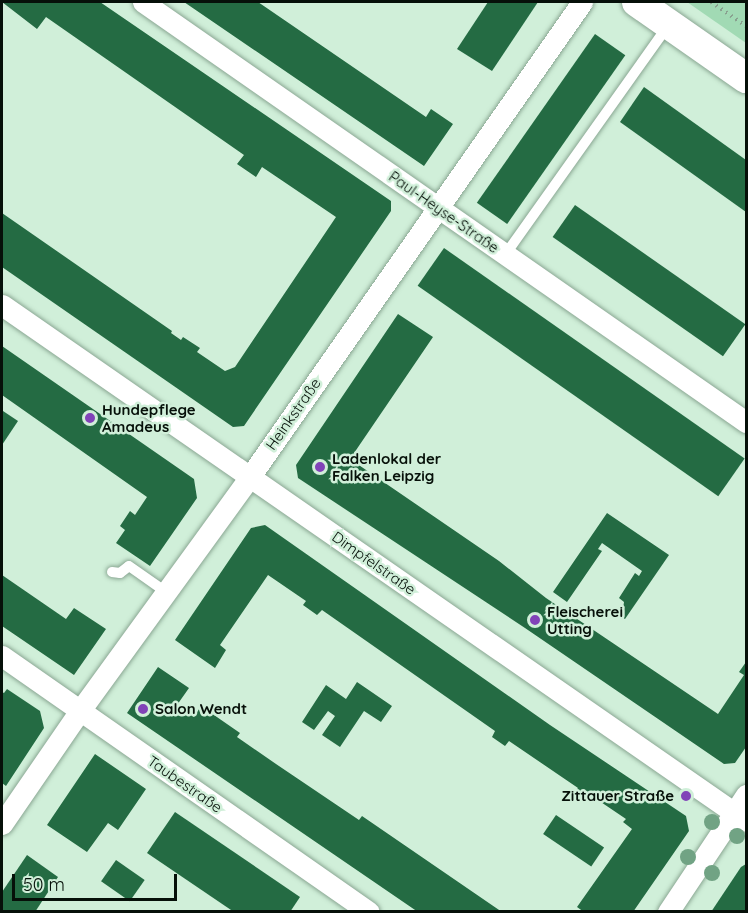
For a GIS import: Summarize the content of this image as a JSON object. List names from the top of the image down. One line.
{"streets":{"street":["Paul-Heyse-Straße","Heinkstraße","Dimpfelstraße","Taubestraße"]},"crossings":[["Paul-Heyse-Straße","Heinkstraße"],["Heinkstraße","Dimpfelstraße"],["Heinkstraße","Taubestraße"]],"places":["Hundepflege Amadeus","Ladenlokal der Falken Leipzig","Fleischerei Utting","Salon Wendt","Zittauer Straße"],"scale_bar":"50 m"}
